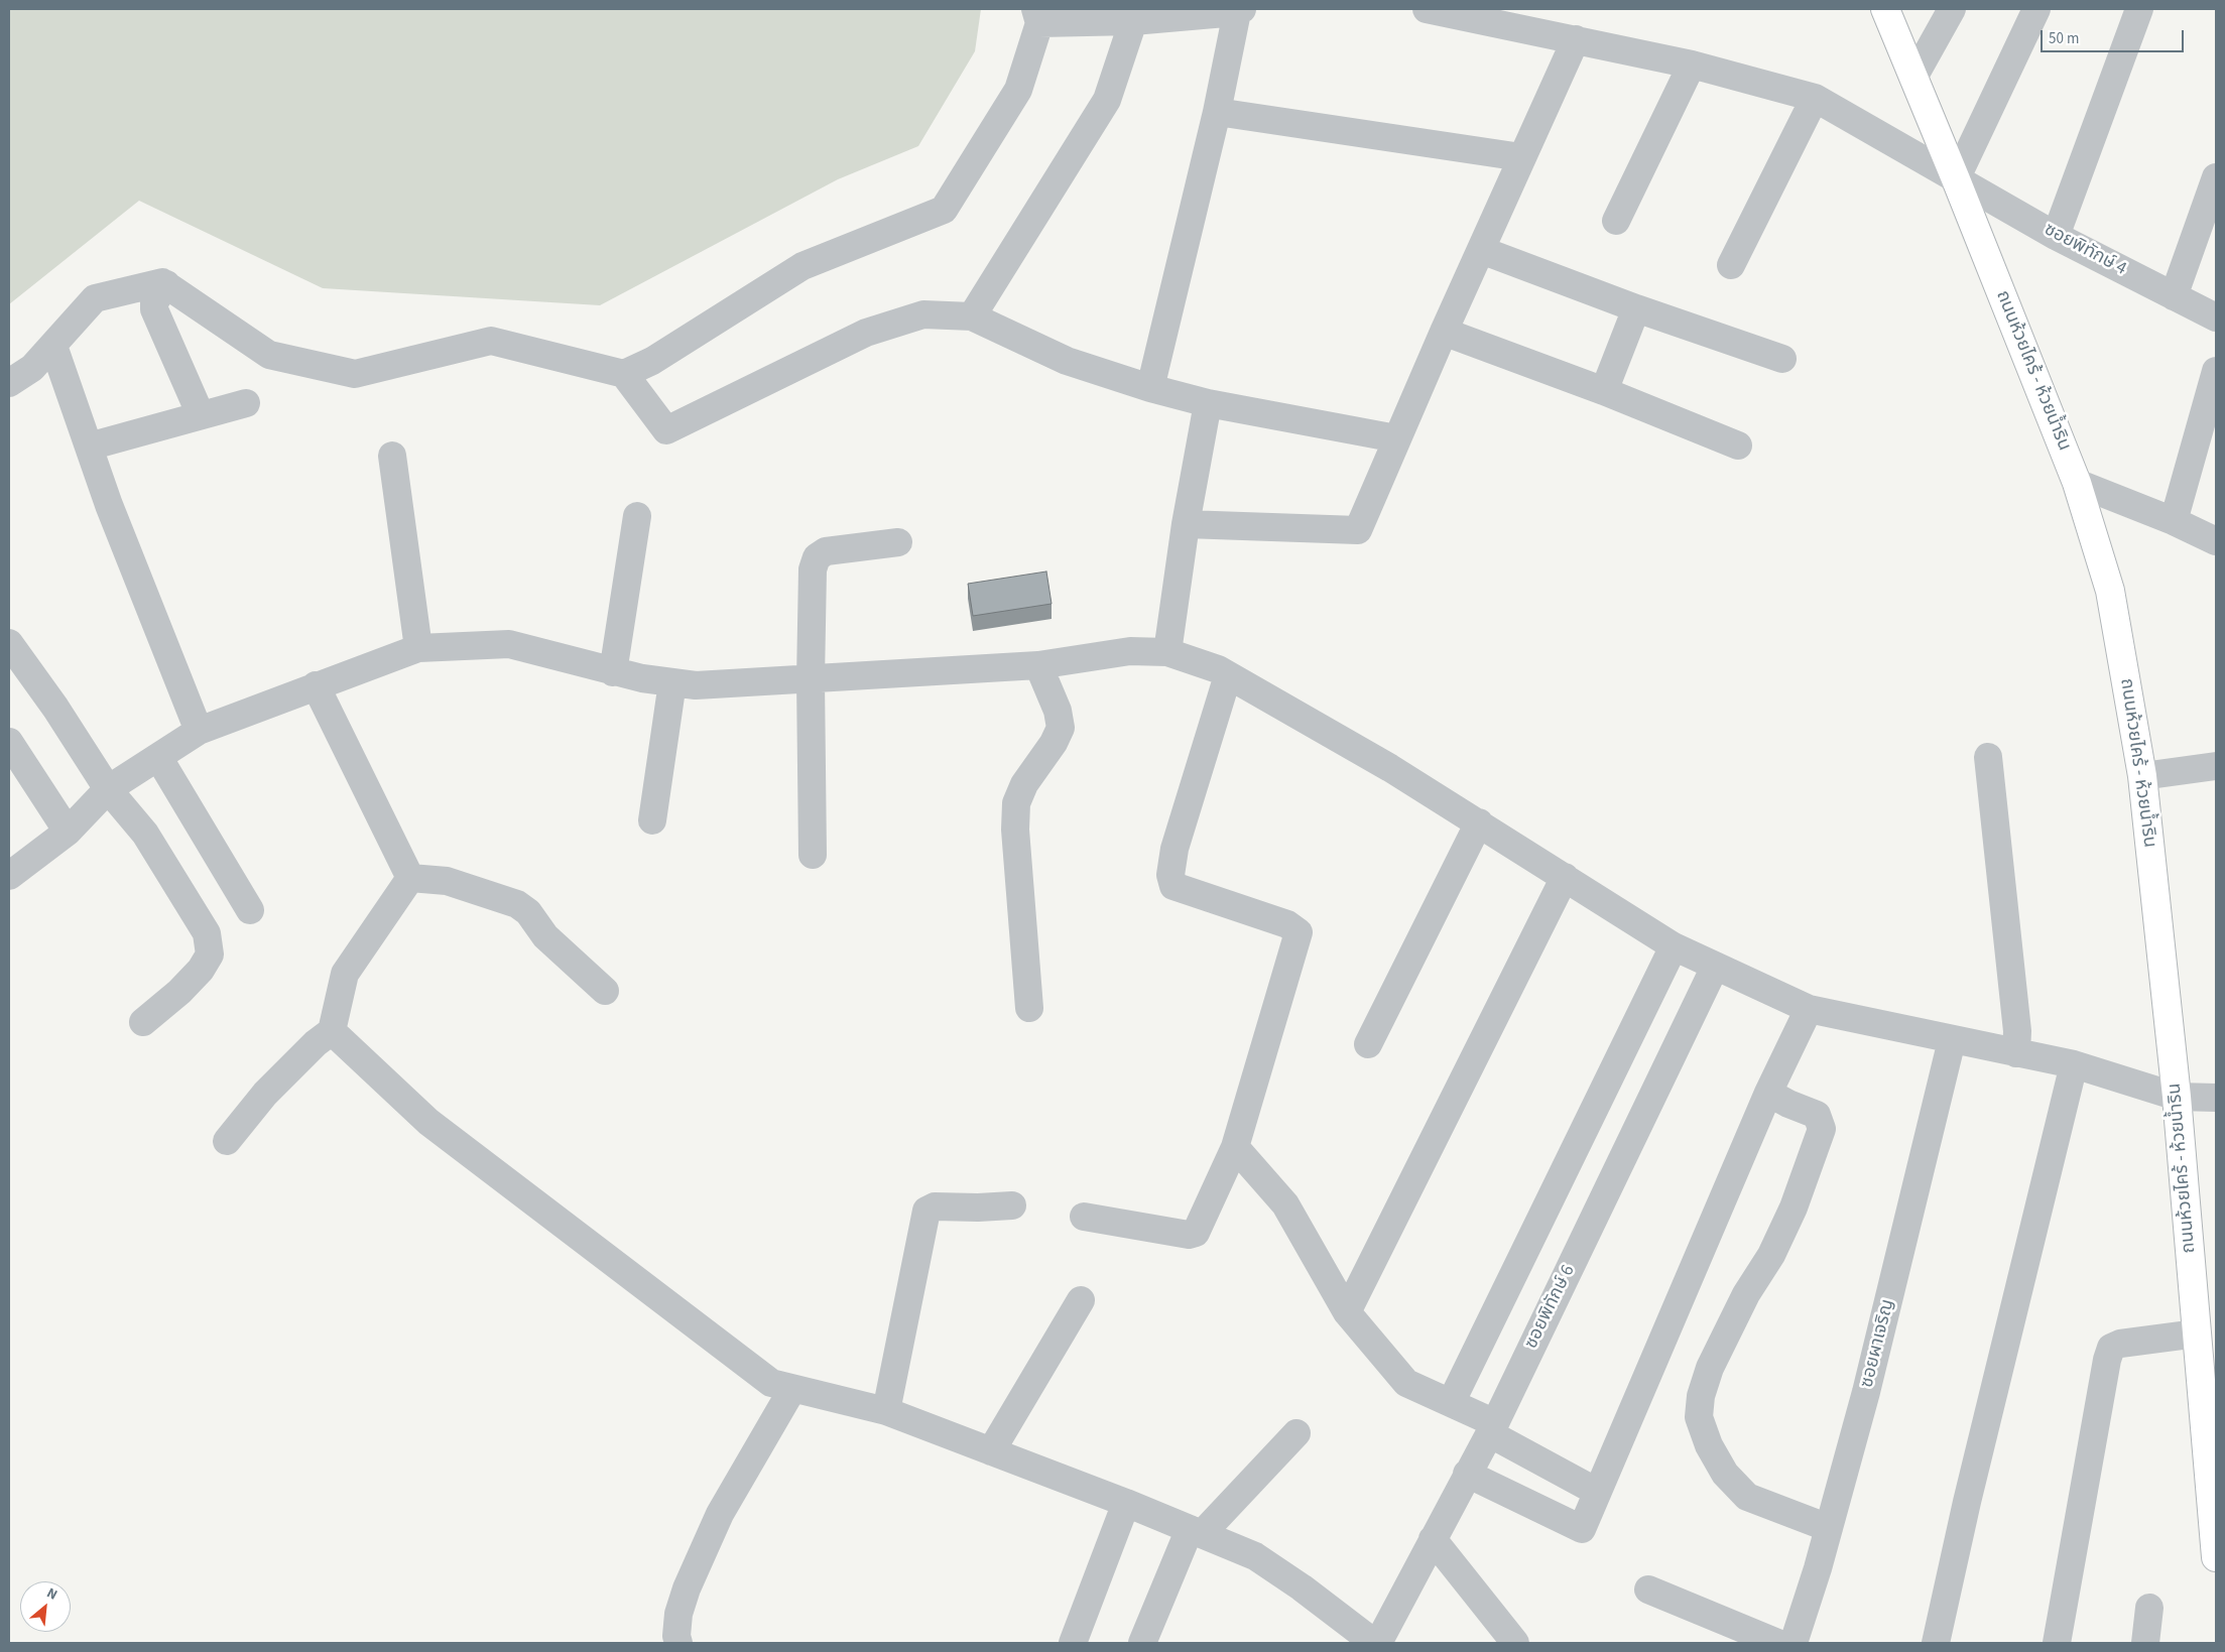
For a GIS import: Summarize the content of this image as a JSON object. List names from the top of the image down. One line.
{"streets":{"main road":["ถนนห้วยไคร้ - ห้วยน้ำริน"],"street":["ซอยพิทักษ์ 4","ซอยพิทักษ์ 6","ซอยผาเจริญ"]},"crossings":[["ซอยพิทักษ์ 4","ถนนห้วยไคร้ - ห้วยน้ำริน"]],"scale_bar":"50 m","north":"top right"}
